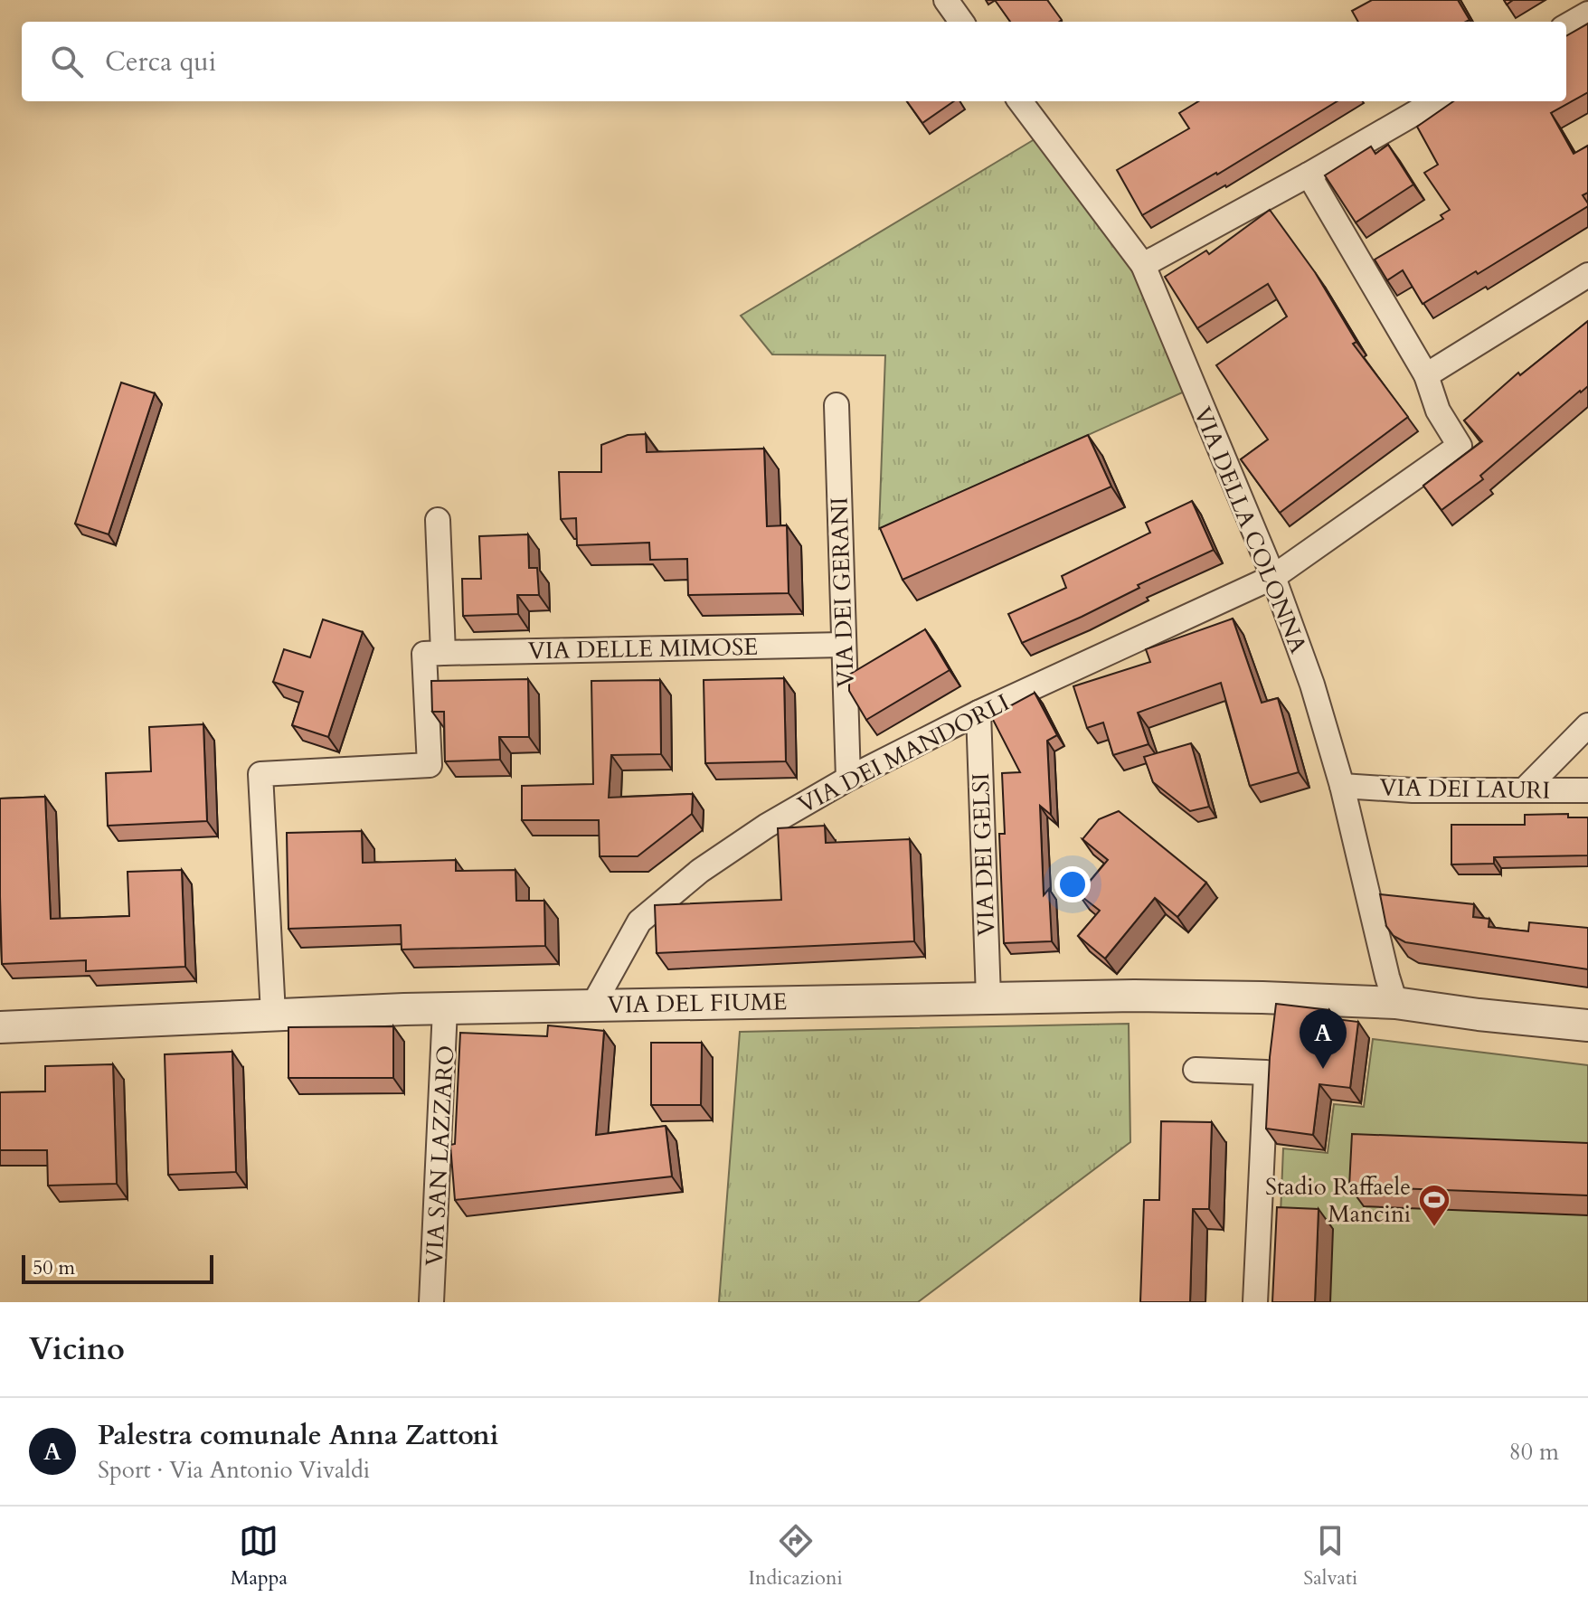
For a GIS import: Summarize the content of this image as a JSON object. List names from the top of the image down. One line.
{"streets":{"street":["VIA DELLA COLONNA","VIA DEI GERANI","VIA DELLE MIMOSE","VIA DEI MANDORLI","VIA DEI LAURI","VIA DEI GELSI","VIA DEL FIUME","VIA SAN LAZZARO"]},"crossings":[["VIA DELLA COLONNA","VIA DEI MANDORLI"],["VIA DELLA COLONNA","VIA DEI LAURI"],["VIA DELLA COLONNA","VIA DEL FIUME"],["VIA DEI GERANI","VIA DELLE MIMOSE"],["VIA DEI GERANI","VIA DEI MANDORLI"],["VIA DEI MANDORLI","VIA DEI GELSI"],["VIA DEI MANDORLI","VIA DEL FIUME"],["VIA DEI GELSI","VIA DEL FIUME"],["VIA DEL FIUME","VIA SAN LAZZARO"]],"places":{"sports":["Stadio Raffaele Mancini"]},"scale_bar":"50 m","page":{"search":"Cerca qui","pins":"A","scale":"50 m","heading":"Vicino","list":[{"mark":"A","name":"Palestra comunale Anna Zattoni","note":"Sport · Via Antonio Vivaldi","value":"80 m"}],"nav":["Mappa","Indicazioni","Salvati"]}}
